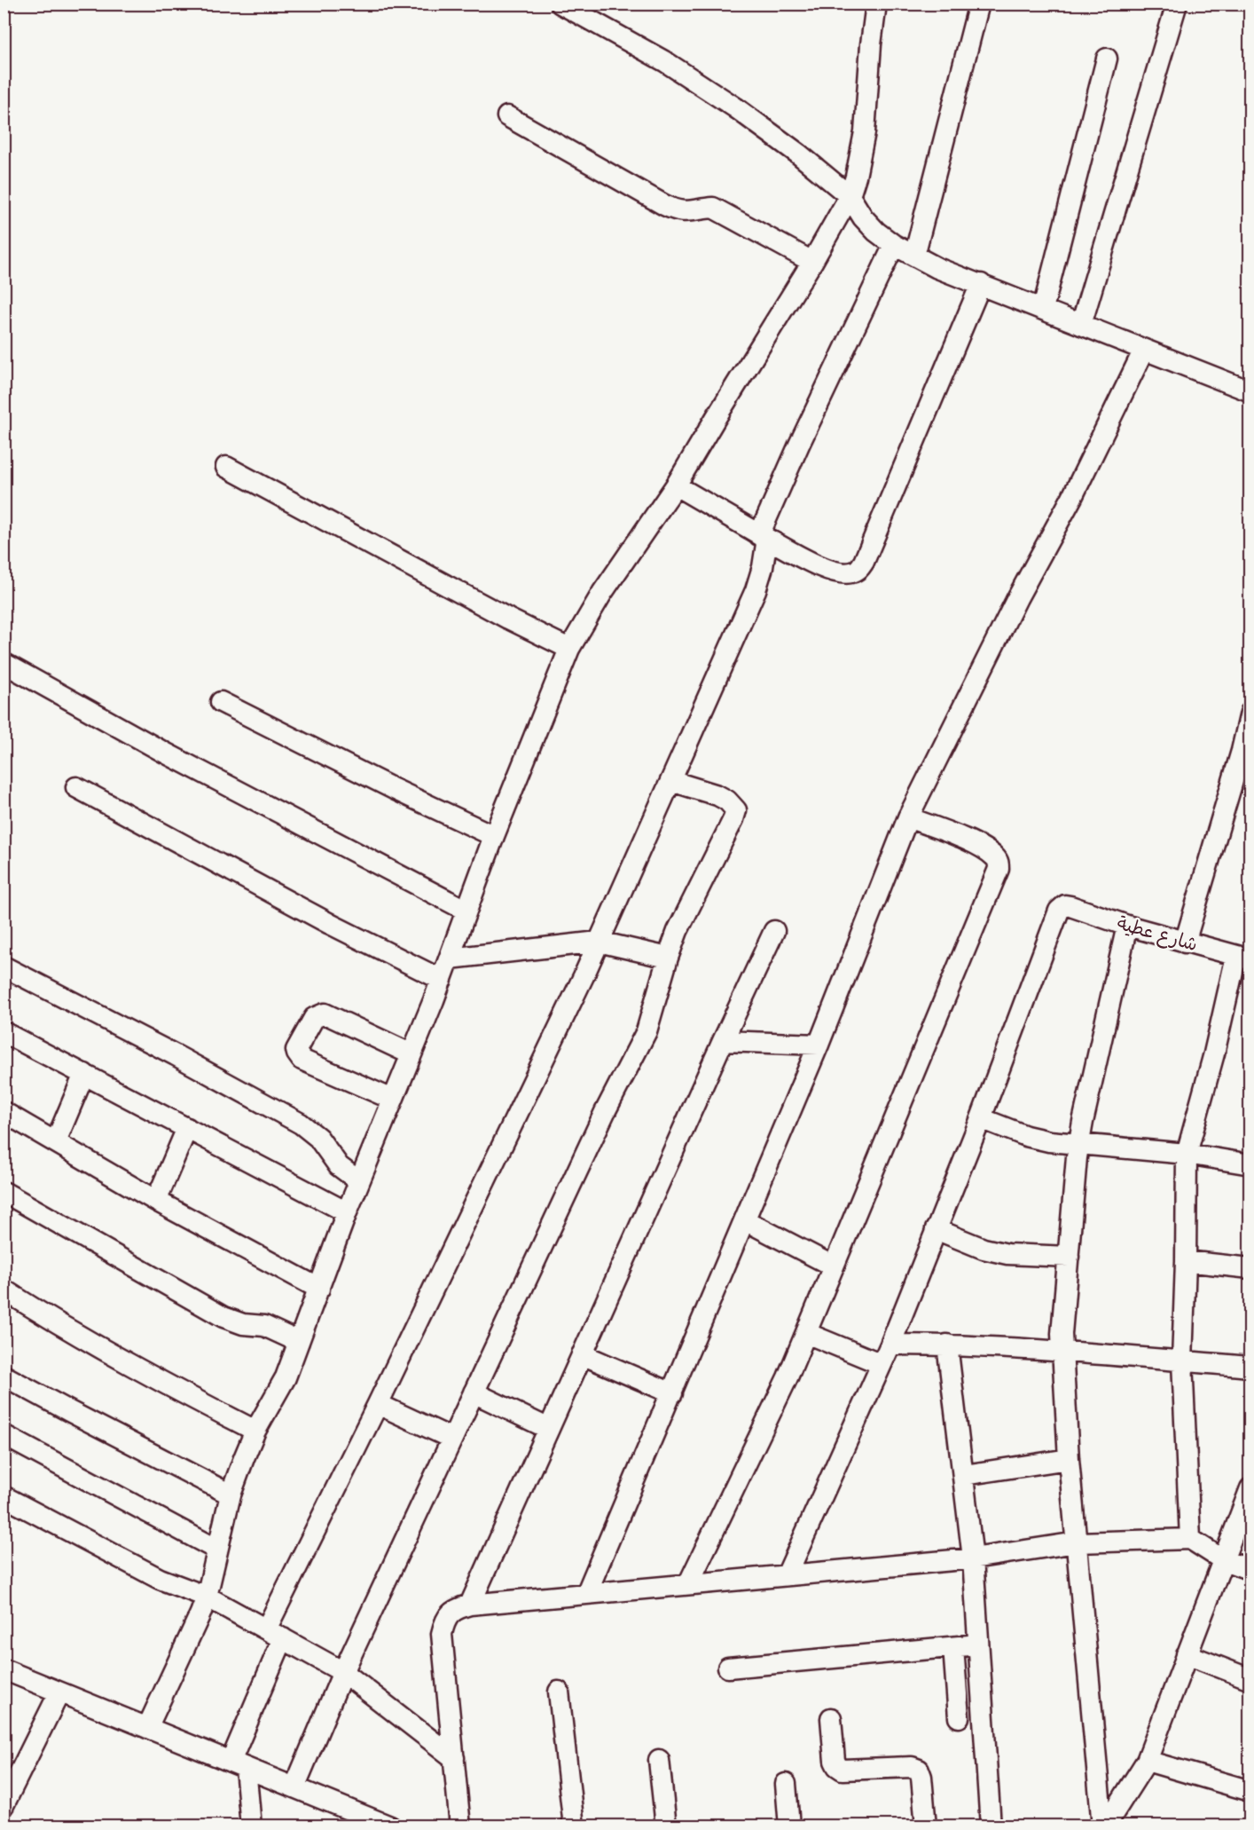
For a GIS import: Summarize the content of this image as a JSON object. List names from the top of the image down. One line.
{"streets":{"street":["شارع عطية"]}}
